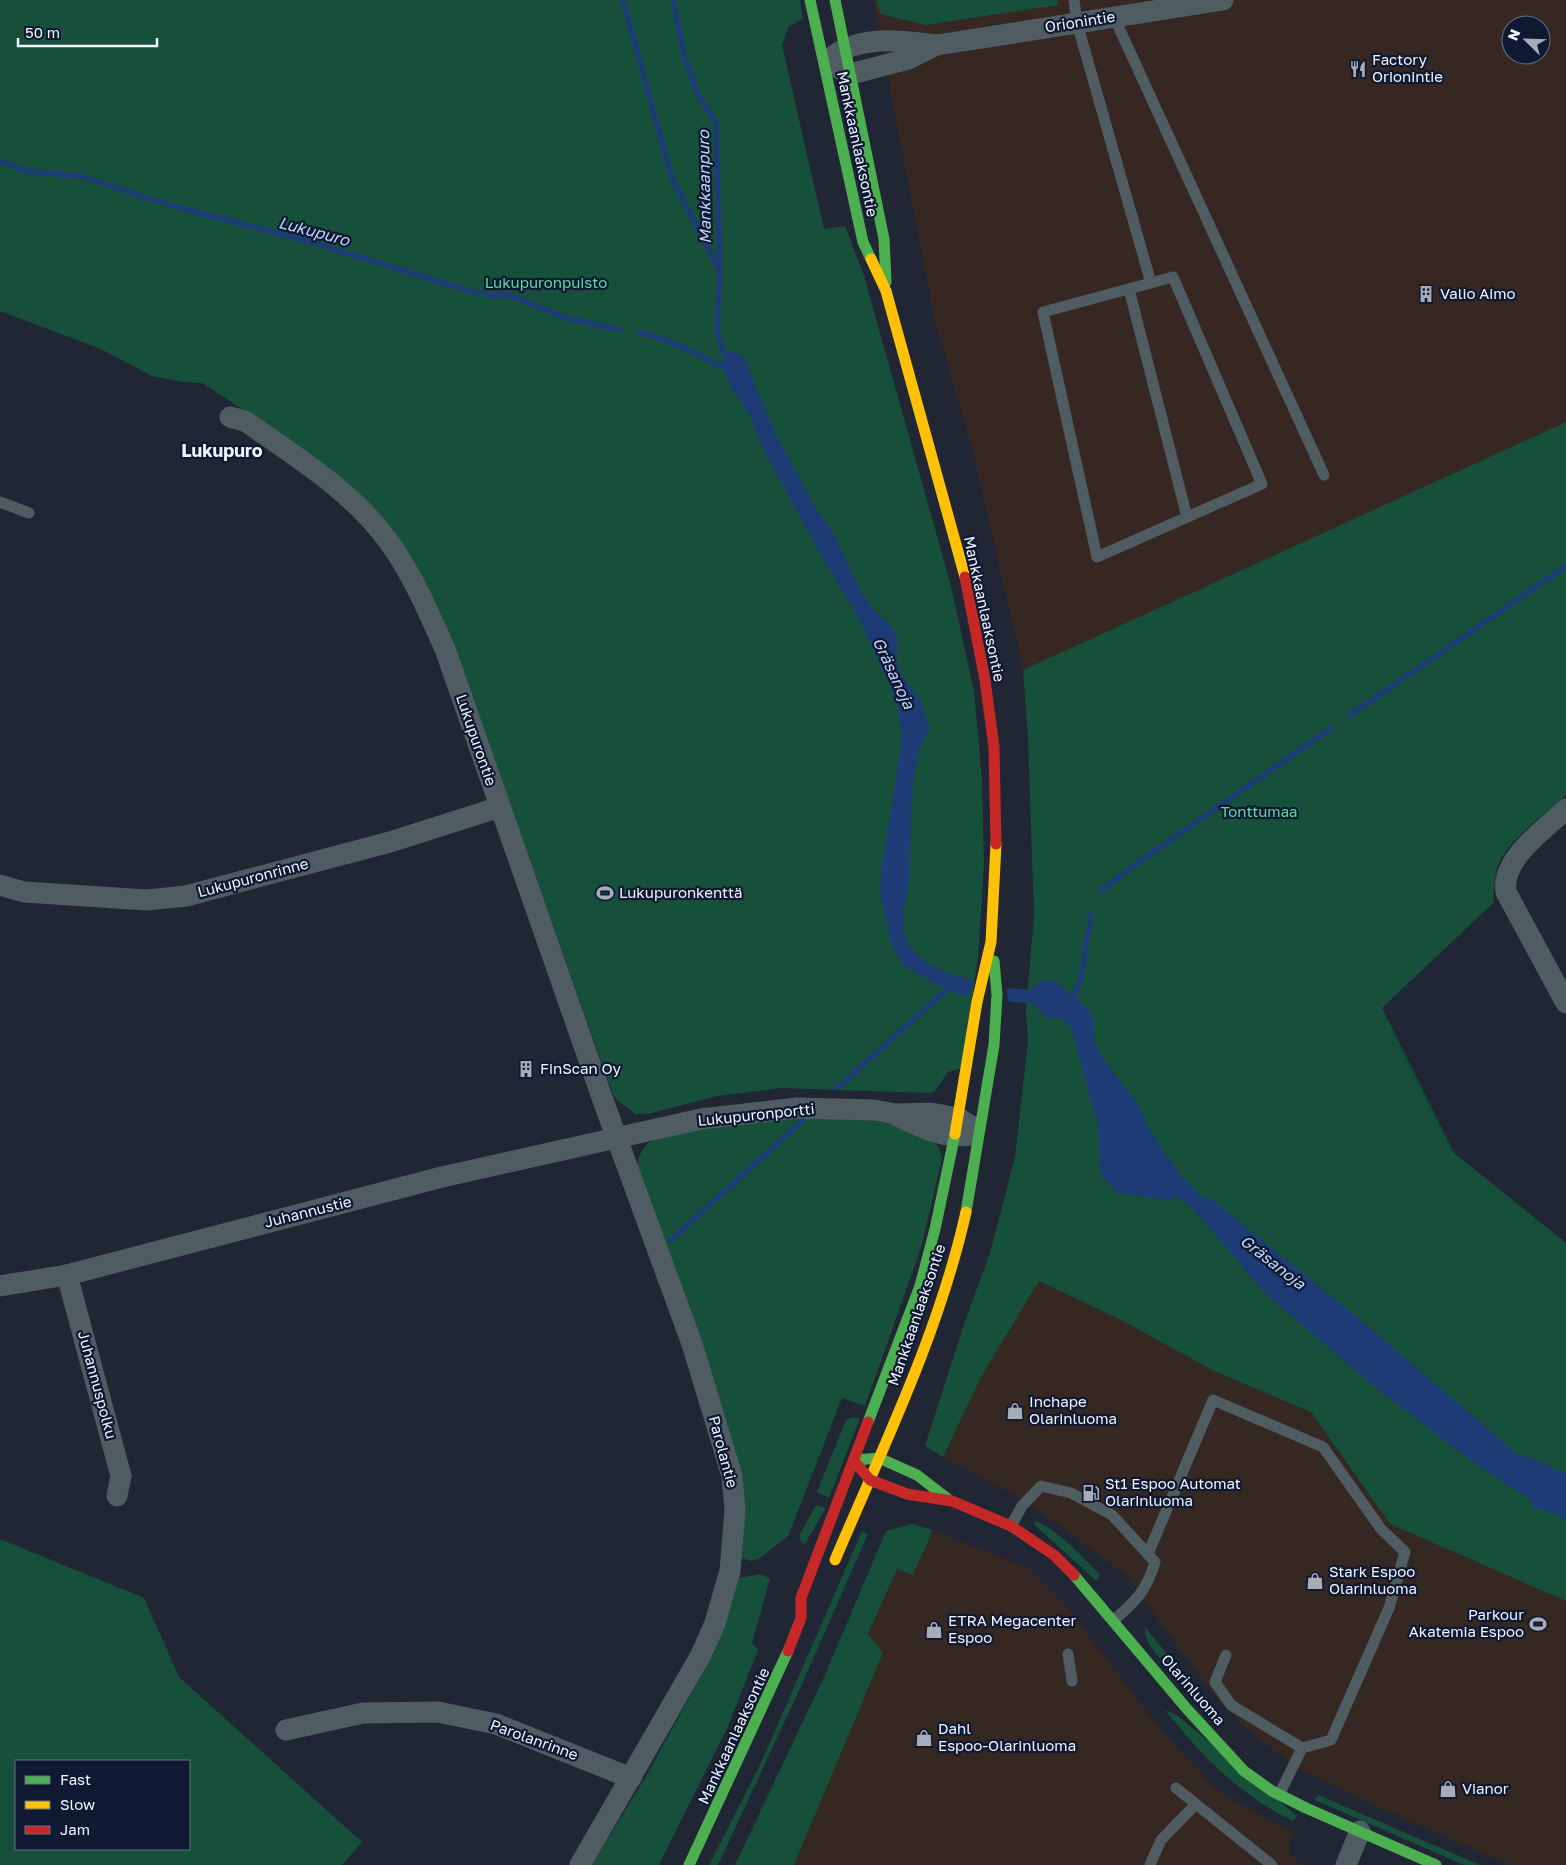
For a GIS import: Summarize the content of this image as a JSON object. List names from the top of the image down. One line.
{"streets":{"main road":["Mankkaanlaaksontie","Olarinluoma"],"street":["Orionintie","Lukupurontie","Lukupuronrinne","Lukupuronportti","Juhannustie","Juhannuspolku","Parolantie","Parolanrinne"]},"crossings":[["Orionintie","Mankkaanlaaksontie"],["Mankkaanlaaksontie","Lukupuronportti"],["Mankkaanlaaksontie","Olarinluoma"],["Lukupurontie","Lukupuronrinne"],["Lukupurontie","Lukupuronportti"],["Lukupurontie","Juhannustie"],["Lukupurontie","Parolantie"],["Lukupuronportti","Juhannustie"],["Lukupuronportti","Parolantie"],["Juhannustie","Juhannuspolku"],["Juhannustie","Parolantie"],["Parolantie","Parolanrinne"]],"districts":["Lukupuro"],"water":["Mankkaanpuro","Lukupuro","Gräsanoja"],"parks":["Lukupuronpuisto","Tonttumaa"],"places":{"restaurant":["Factory Orionintie"],"building":["Valio Aimo","FinScan Oy"],"sports":["Lukupuronkenttä","Parkour Akatemia Espoo"],"shop":["Inchape Olarinluoma","Stark Espoo Olarinluoma","ETRA Megacenter Espoo","Dahl Espoo-Olarinluoma","Vianor"],"fuel station":["St1 Espoo Automat Olarinluoma"]},"legend":["Fast","Slow","Jam"],"scale_bar":"50 m","north":"top left"}
